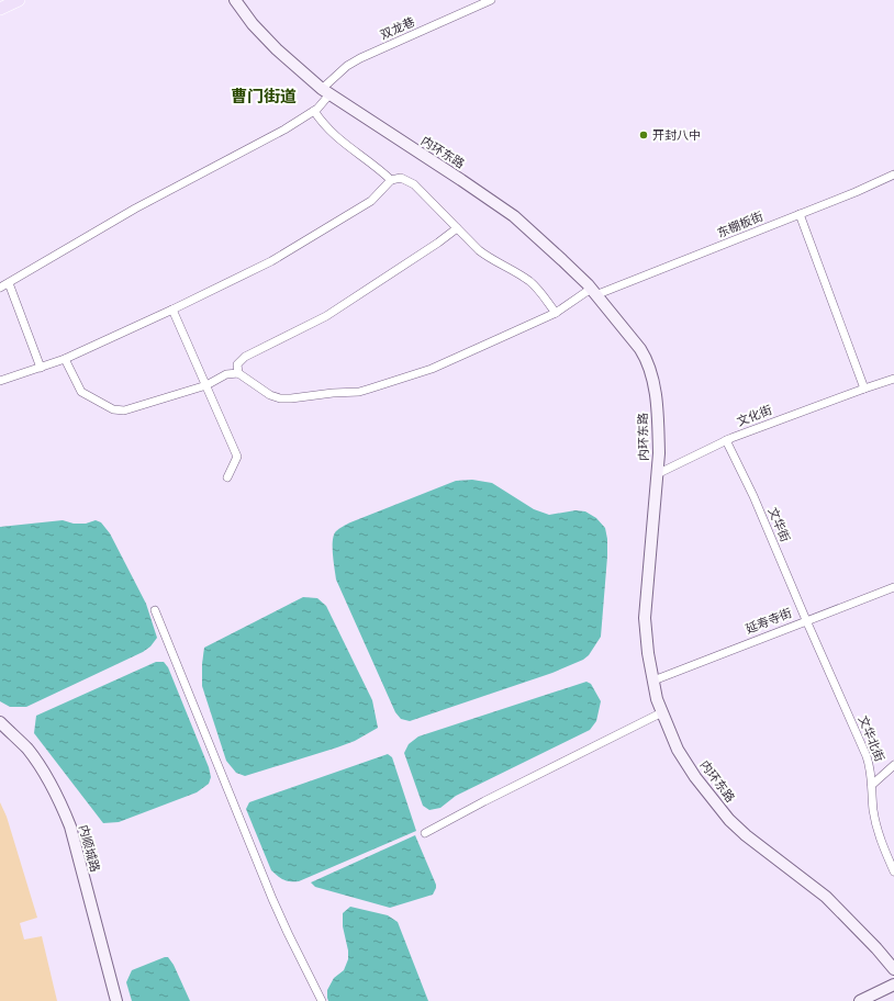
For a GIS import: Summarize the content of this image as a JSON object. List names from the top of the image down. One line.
{"streets":{"street":["双龙巷","内环东路","东棚板街","文化街","文华街","延寿寺街","文华北街","内顺城路"]},"crossings":[["双龙巷","内环东路"],["内环东路","东棚板街"],["内环东路","文化街"],["内环东路","延寿寺街"],["文化街","文华街"],["文华街","延寿寺街"],["文华街","文华北街"],["延寿寺街","文华北街"]],"districts":["曹门街道"],"places":["开封八中"]}
